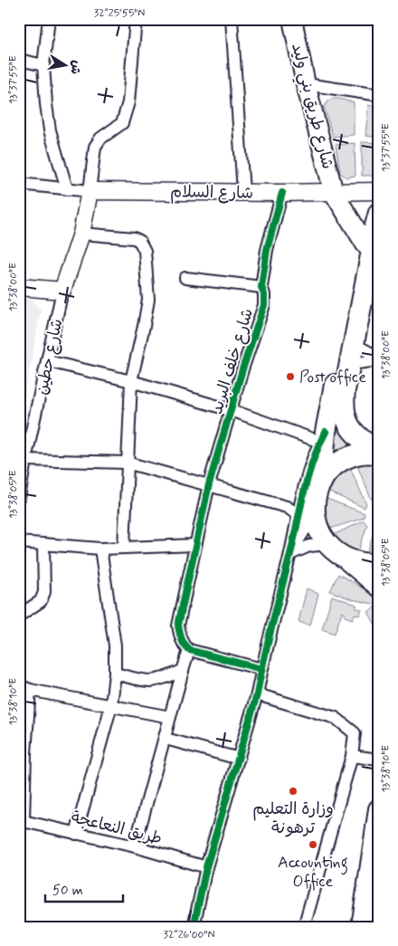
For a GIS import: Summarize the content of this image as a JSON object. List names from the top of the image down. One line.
{"streets":{"main road":["شارع طريق بني وليد"],"street":["شارع السلام","شارع حطين","شارع خلف البريد","طريق النعاعجة"]},"crossings":[["شارع طريق بني وليد","شارع السلام"],["شارع السلام","شارع حطين"],["شارع السلام","شارع خلف البريد"]],"places":["Post office","وزارة التعليم ترهونة","Accounting Office"],"scale_bar":"50 m","north":"right","coordinates":["32°25'55\"N","13°37'55\"E","13°38'00\"E","13°38'05\"E","13°38'10\"E","32°26'00\"N"]}
